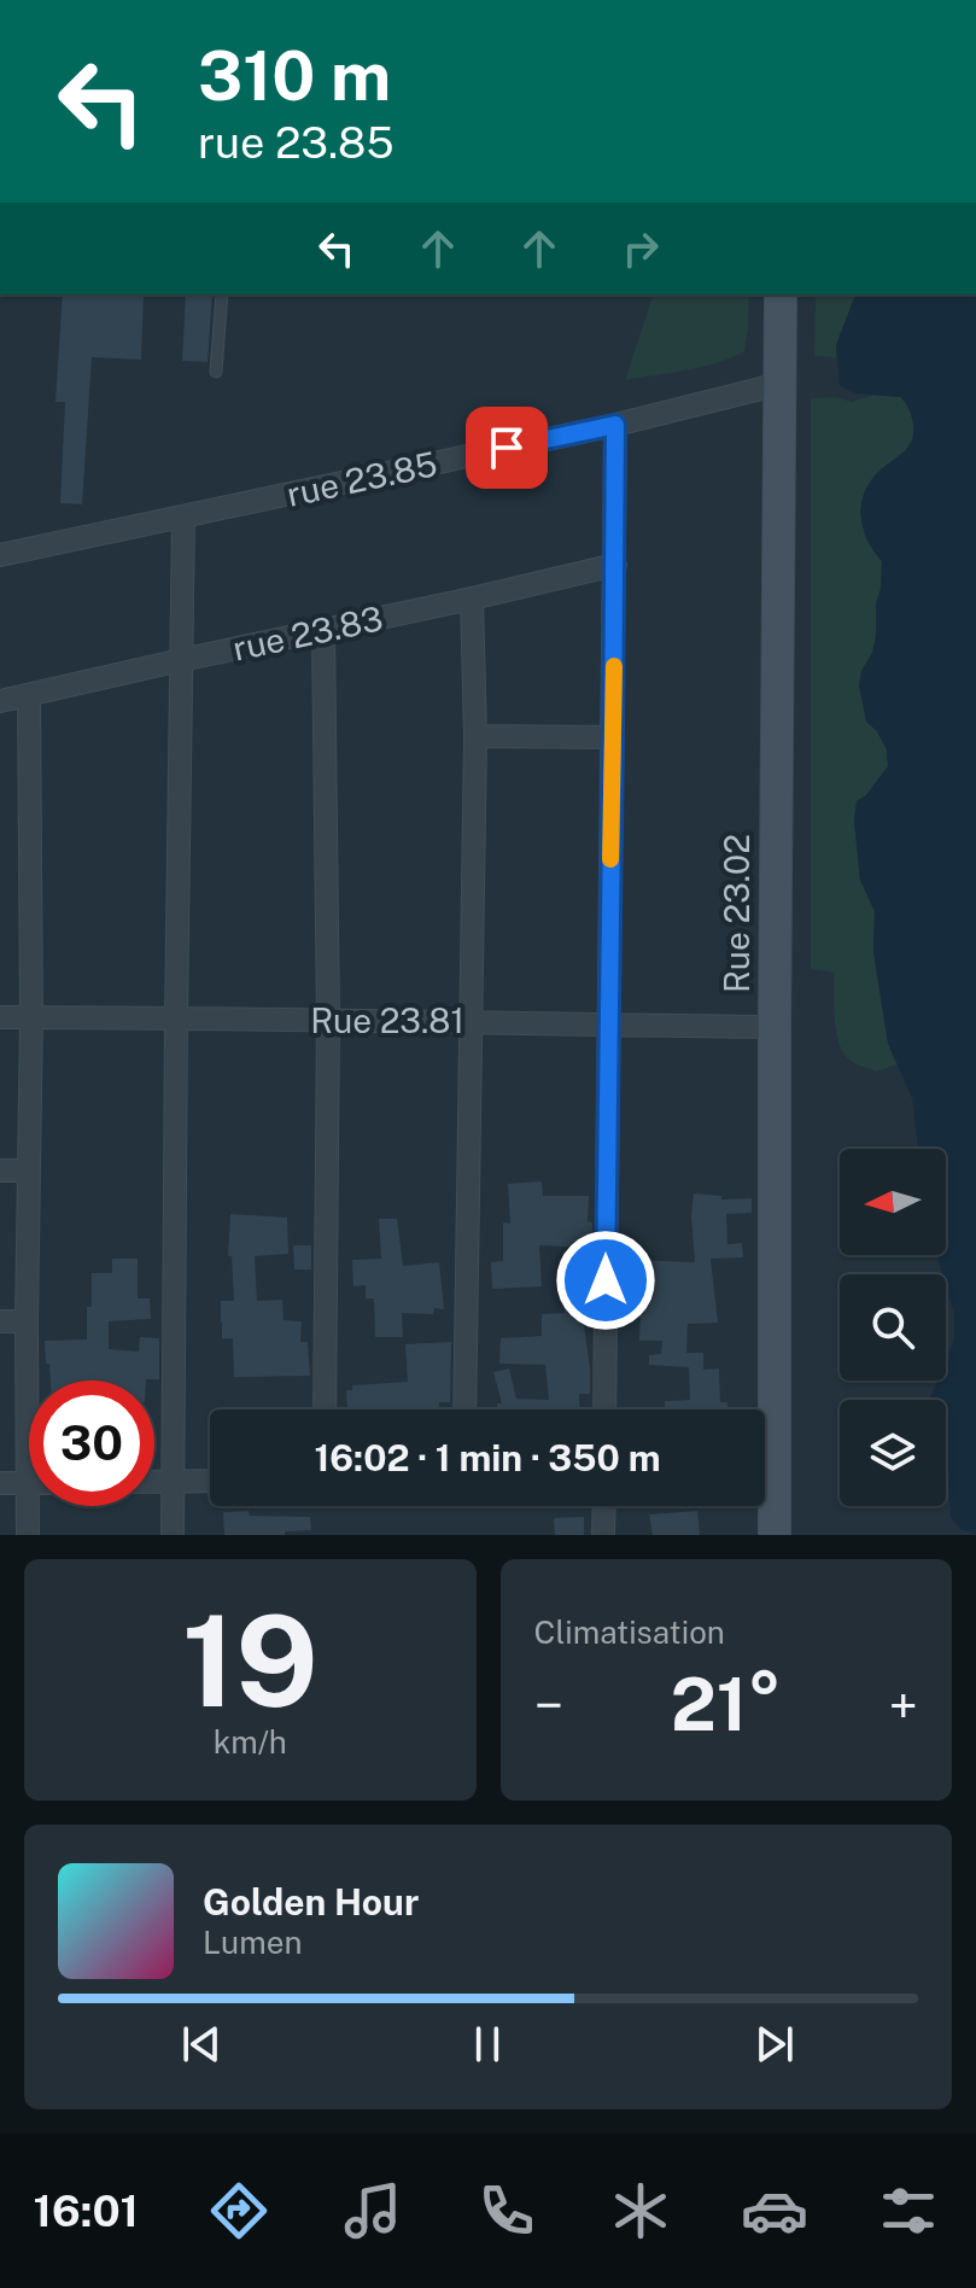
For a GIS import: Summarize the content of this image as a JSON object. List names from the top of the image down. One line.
{"streets":{"street":["rue 23.85","rue 23.83","Rue 23.02","Rue 23.81"]},"crossings":[["rue 23.85","Rue 23.02"],["Rue 23.02","Rue 23.81"]],"north":"left","page":{"turn":["310 m","rue 23.85"],"limit":"30","trip":"16:02 · 1 min · 350 m","tile":[["19","km/h"],"Climatisation"],"heat":["−","21°","+"],"song":["Golden Hour","Lumen"],"tabs":"16:01"}}
